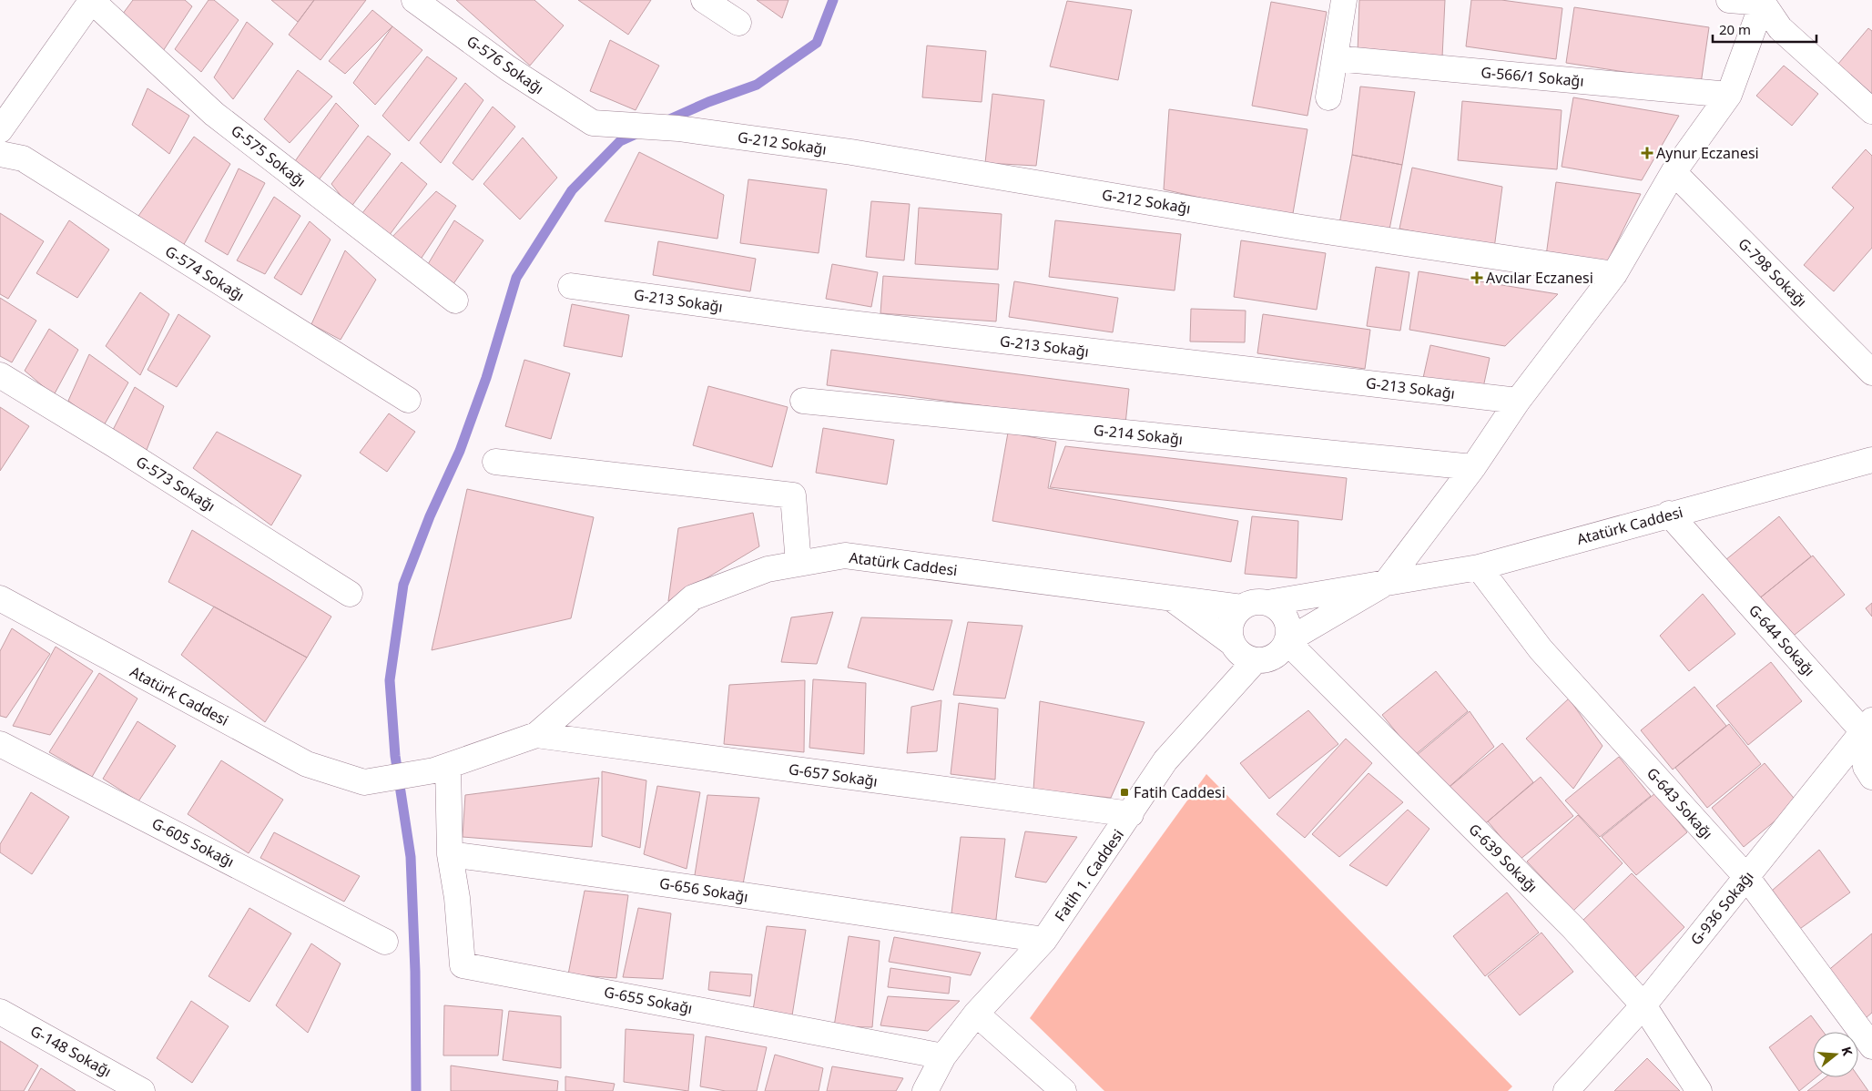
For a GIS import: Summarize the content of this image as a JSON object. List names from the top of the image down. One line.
{"streets":{"street":["G-576 Sokağı","G-566/1 Sokağı","G-212 Sokağı","G-575 Sokağı","G-798 Sokağı","G-574 Sokağı","G-213 Sokağı","G-214 Sokağı","G-573 Sokağı","Atatürk Caddesi","G-644 Sokağı","G-657 Sokağı","G-643 Sokağı","G-605 Sokağı","G-639 Sokağı","Fatih 1. Caddesi","G-656 Sokağı","G-936 Sokağı","G-655 Sokağı","G-148 Sokağı"]},"crossings":[["G-576 Sokağı","G-212 Sokağı"],["Atatürk Caddesi","G-644 Sokağı"],["Atatürk Caddesi","G-657 Sokağı"],["Atatürk Caddesi","G-643 Sokağı"],["Atatürk Caddesi","G-639 Sokağı"],["Atatürk Caddesi","Fatih 1. Caddesi"],["G-644 Sokağı","G-936 Sokağı"],["G-657 Sokağı","Fatih 1. Caddesi"],["G-643 Sokağı","G-936 Sokağı"],["G-639 Sokağı","Fatih 1. Caddesi"],["G-639 Sokağı","G-936 Sokağı"],["Fatih 1. Caddesi","G-656 Sokağı"],["Fatih 1. Caddesi","G-655 Sokağı"],["G-656 Sokağı","G-655 Sokağı"]],"places":{"health":["Aynur Eczanesi","Avcılar Eczanesi"],"transit":["Fatih Caddesi"]},"scale_bar":"20 m","north":"right"}
